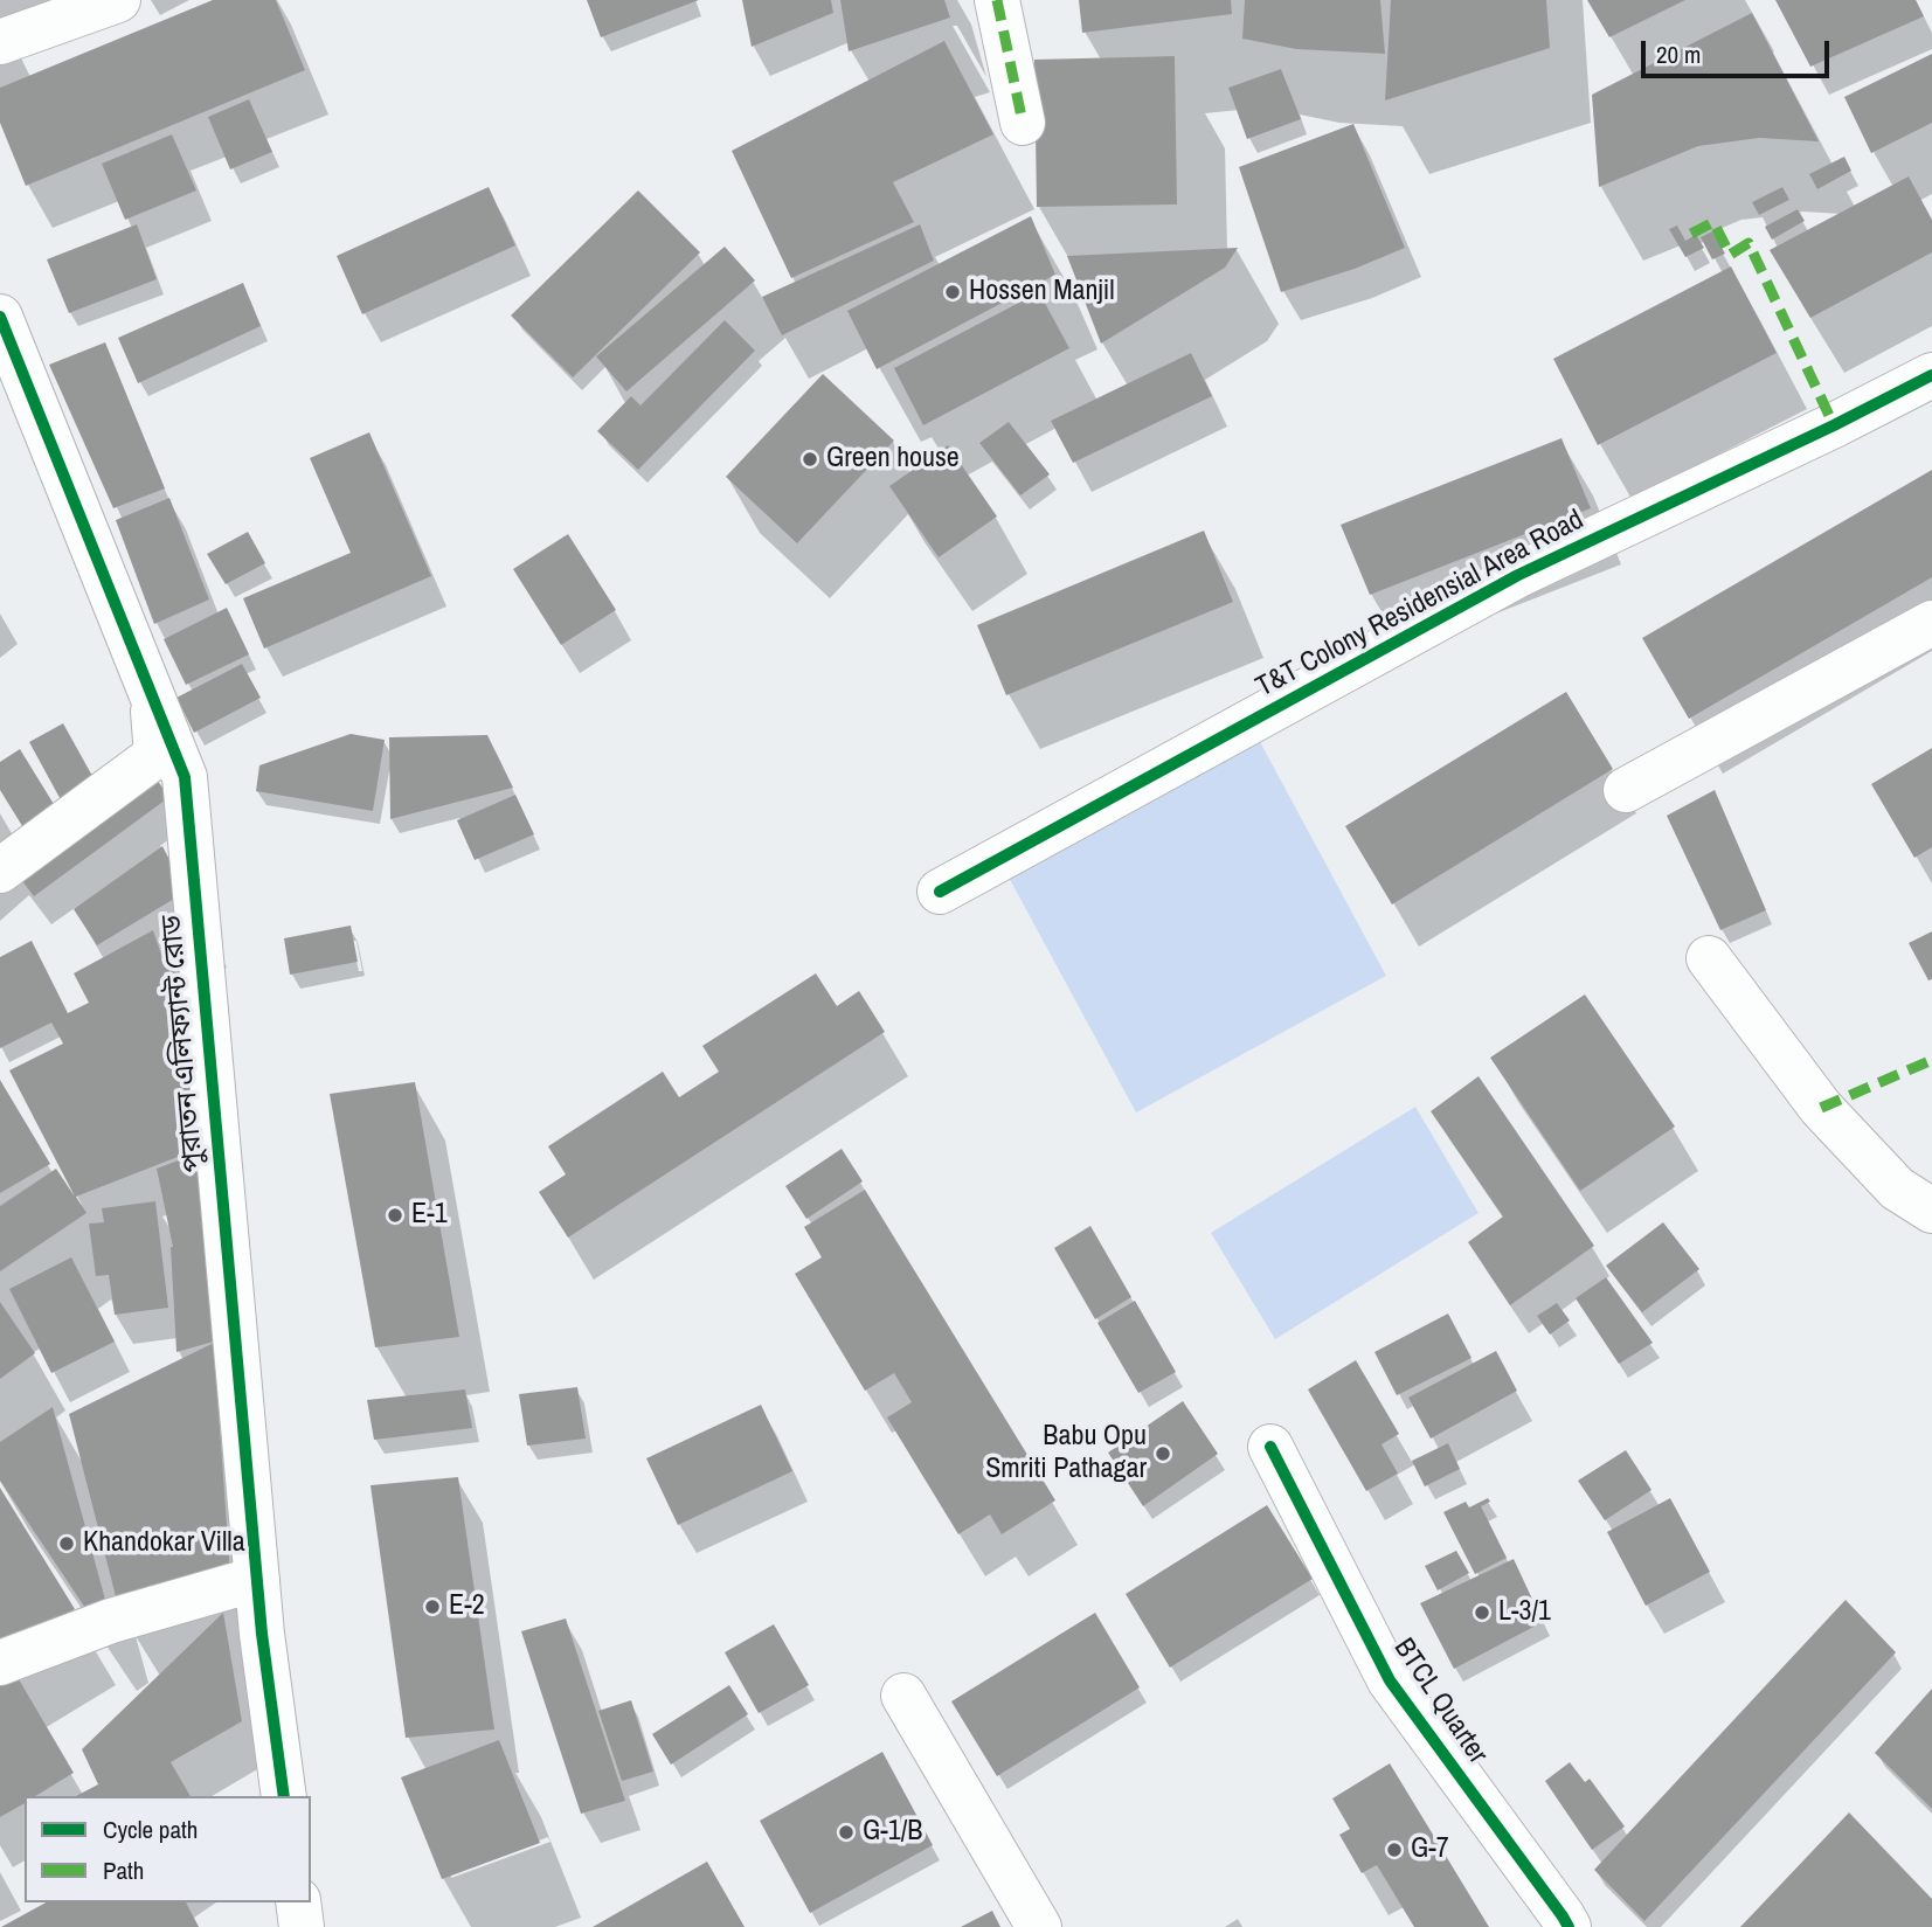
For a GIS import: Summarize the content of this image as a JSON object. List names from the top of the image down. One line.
{"streets":{"street":["T&T Colony Residensial Area Road","পুরাতন এলিফ্যান্ট রোড","BTCL Quarter"]},"places":["Hossen Manjil","Green house","E-1","Babu Opu Smriti Pathagar","Khandokar Villa","E-2","L-3/1","G-1/B","G-7"],"legend":["Cycle path","Path"],"scale_bar":"20 m"}
